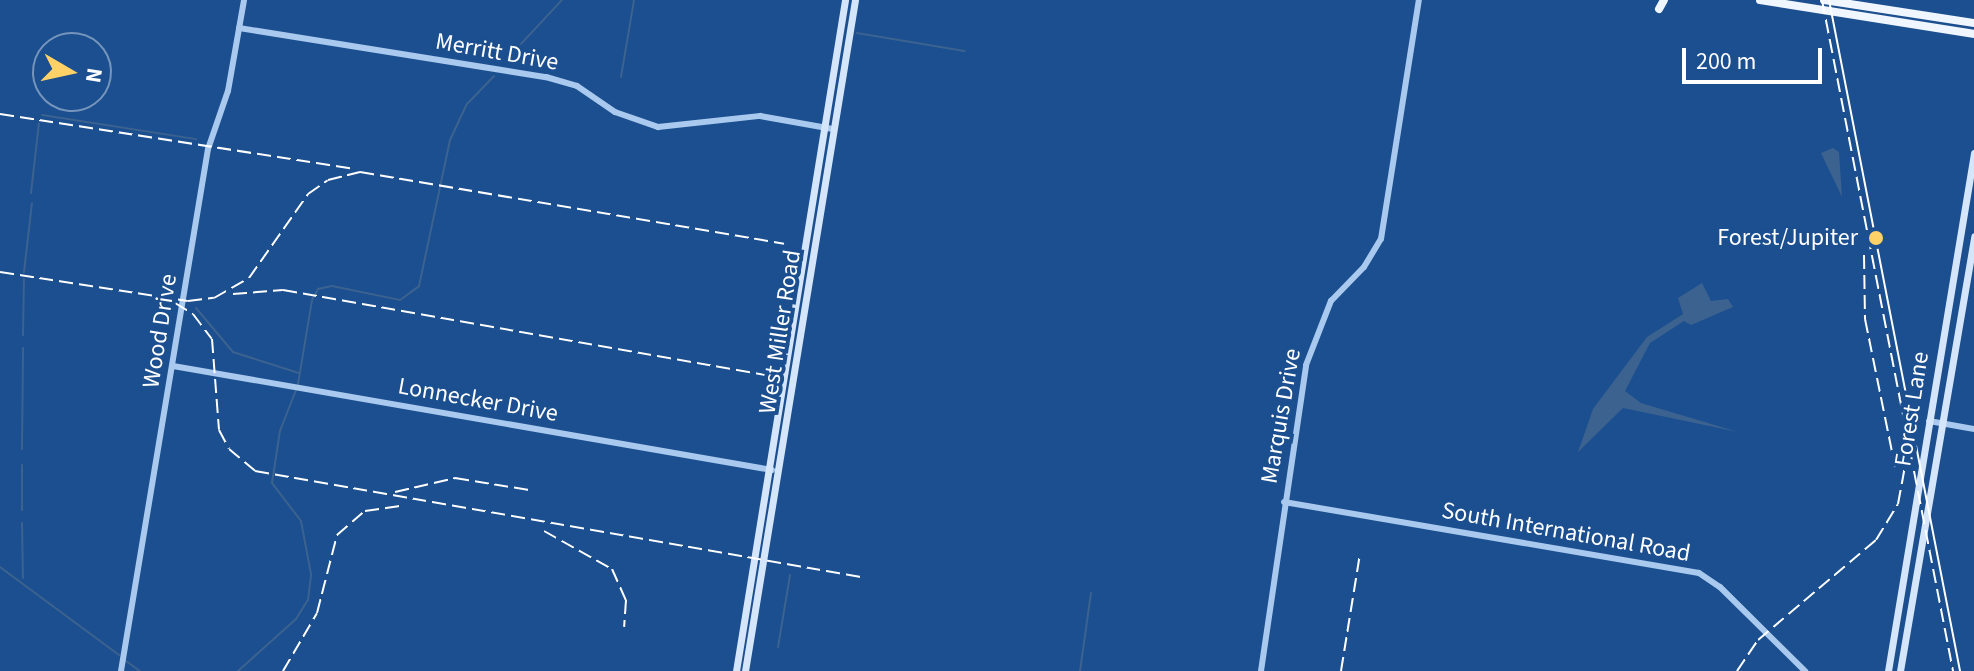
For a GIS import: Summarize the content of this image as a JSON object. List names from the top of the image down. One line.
{"streets":{"main road":["West Miller Road","Forest Lane"],"street":["Merritt Drive","Wood Drive","Lonnecker Drive","Marquis Drive","South International Road"]},"crossings":[["Merritt Drive","Wood Drive"],["Merritt Drive","West Miller Road"],["Wood Drive","Lonnecker Drive"],["West Miller Road","Lonnecker Drive"],["Marquis Drive","South International Road"]],"places":["Forest/Jupiter"],"scale_bar":"200 m","north":"right"}
